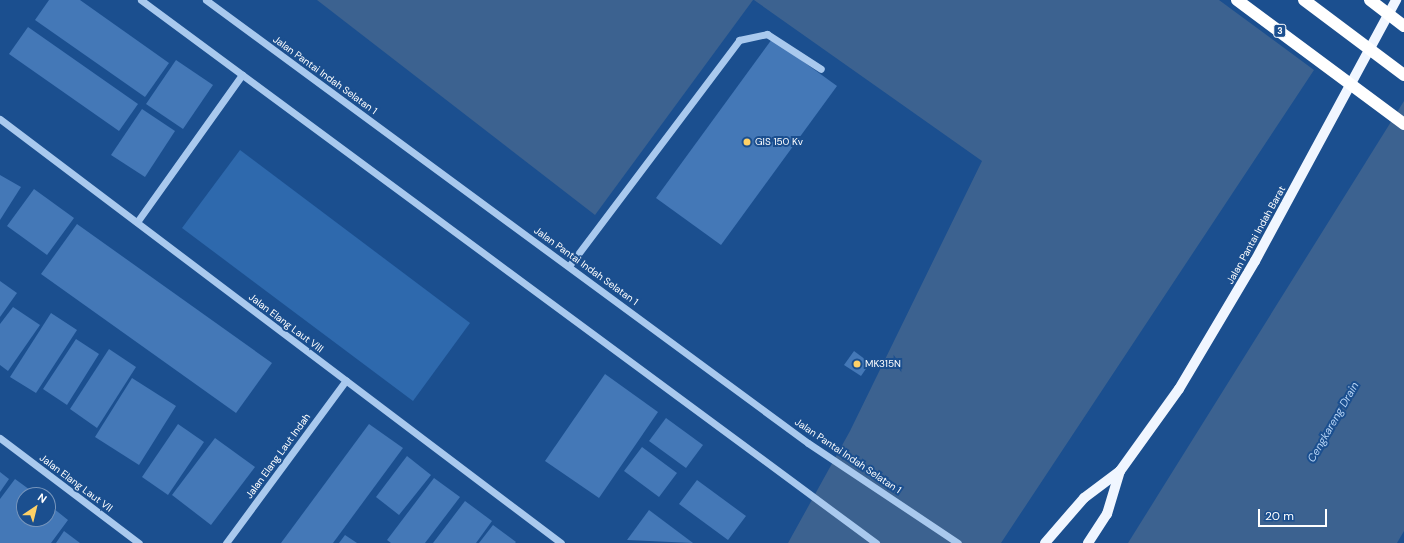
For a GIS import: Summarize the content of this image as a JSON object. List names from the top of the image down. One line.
{"streets":{"highway":["3"],"main road":["Jalan Pantai Indah Barat"],"street":["Jalan Pantai Indah Selatan 1","Jalan Elang Laut VIII","Jalan Elang Laut Indah","Jalan Elang Laut VII"]},"crossings":[["Jalan Elang Laut VIII","Jalan Elang Laut Indah"]],"water":["Cengkareng Drain"],"places":["GIS 150 Kv","MK315N"],"scale_bar":"20 m","north":"top right"}
